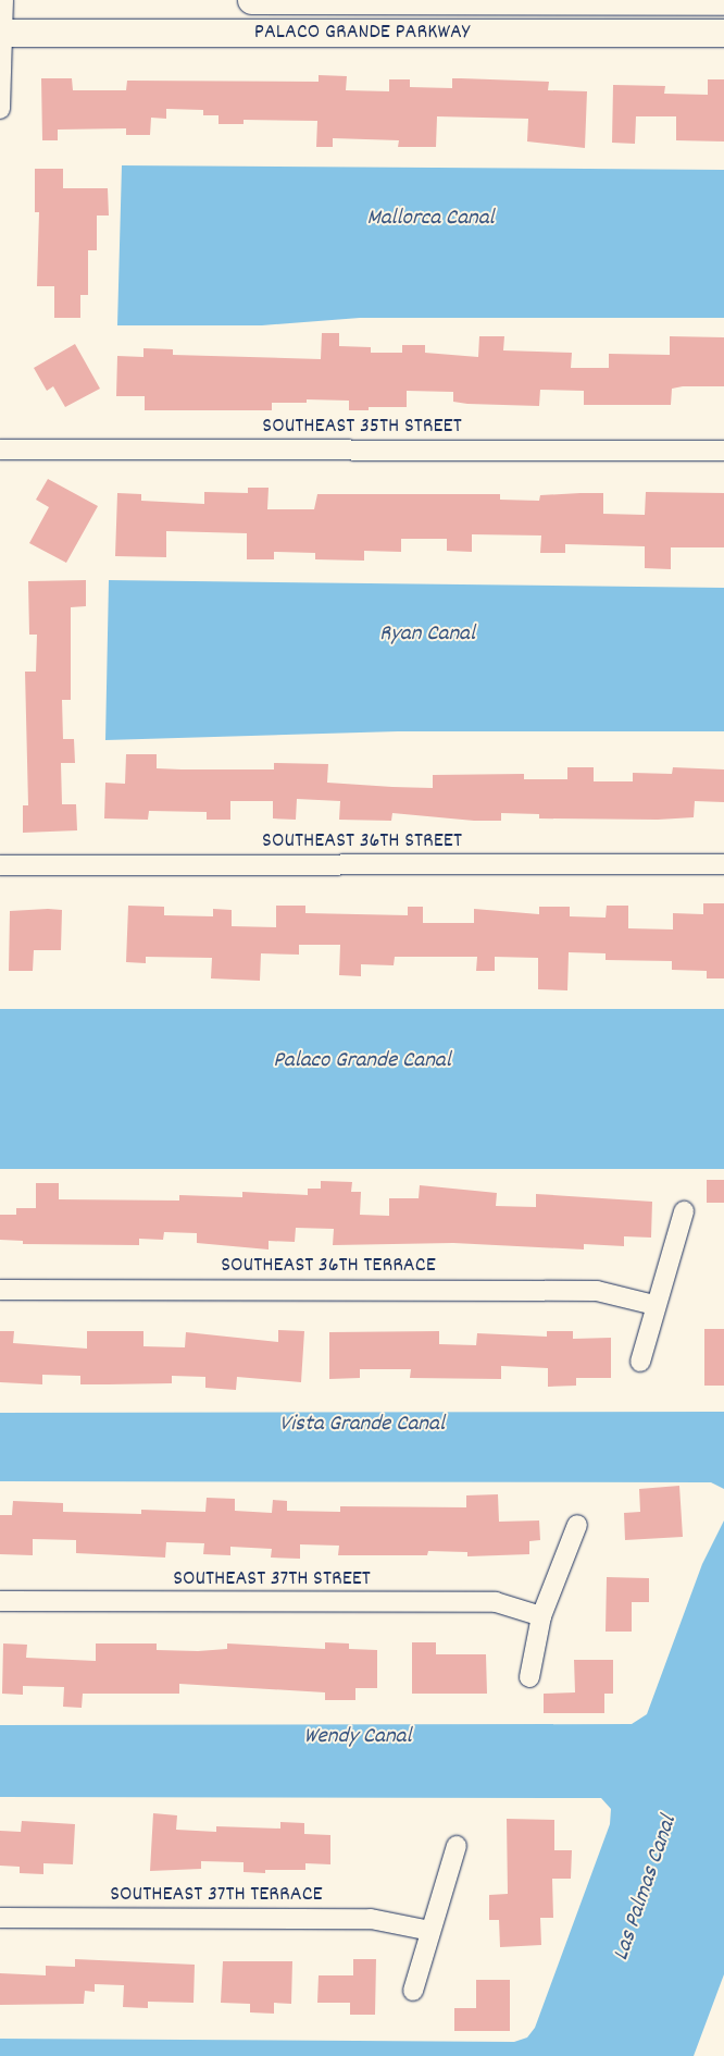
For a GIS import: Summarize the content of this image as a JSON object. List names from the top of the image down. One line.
{"streets":{"street":["PALACO GRANDE PARKWAY","SOUTHEAST 35TH STREET","SOUTHEAST 36TH STREET","SOUTHEAST 36TH TERRACE","SOUTHEAST 37TH STREET","SOUTHEAST 37TH TERRACE"]},"water":["Mallorca Canal","Ryan Canal","Palaco Grande Canal","Vista Grande Canal","Wendy Canal","Las Palmas Canal"]}
